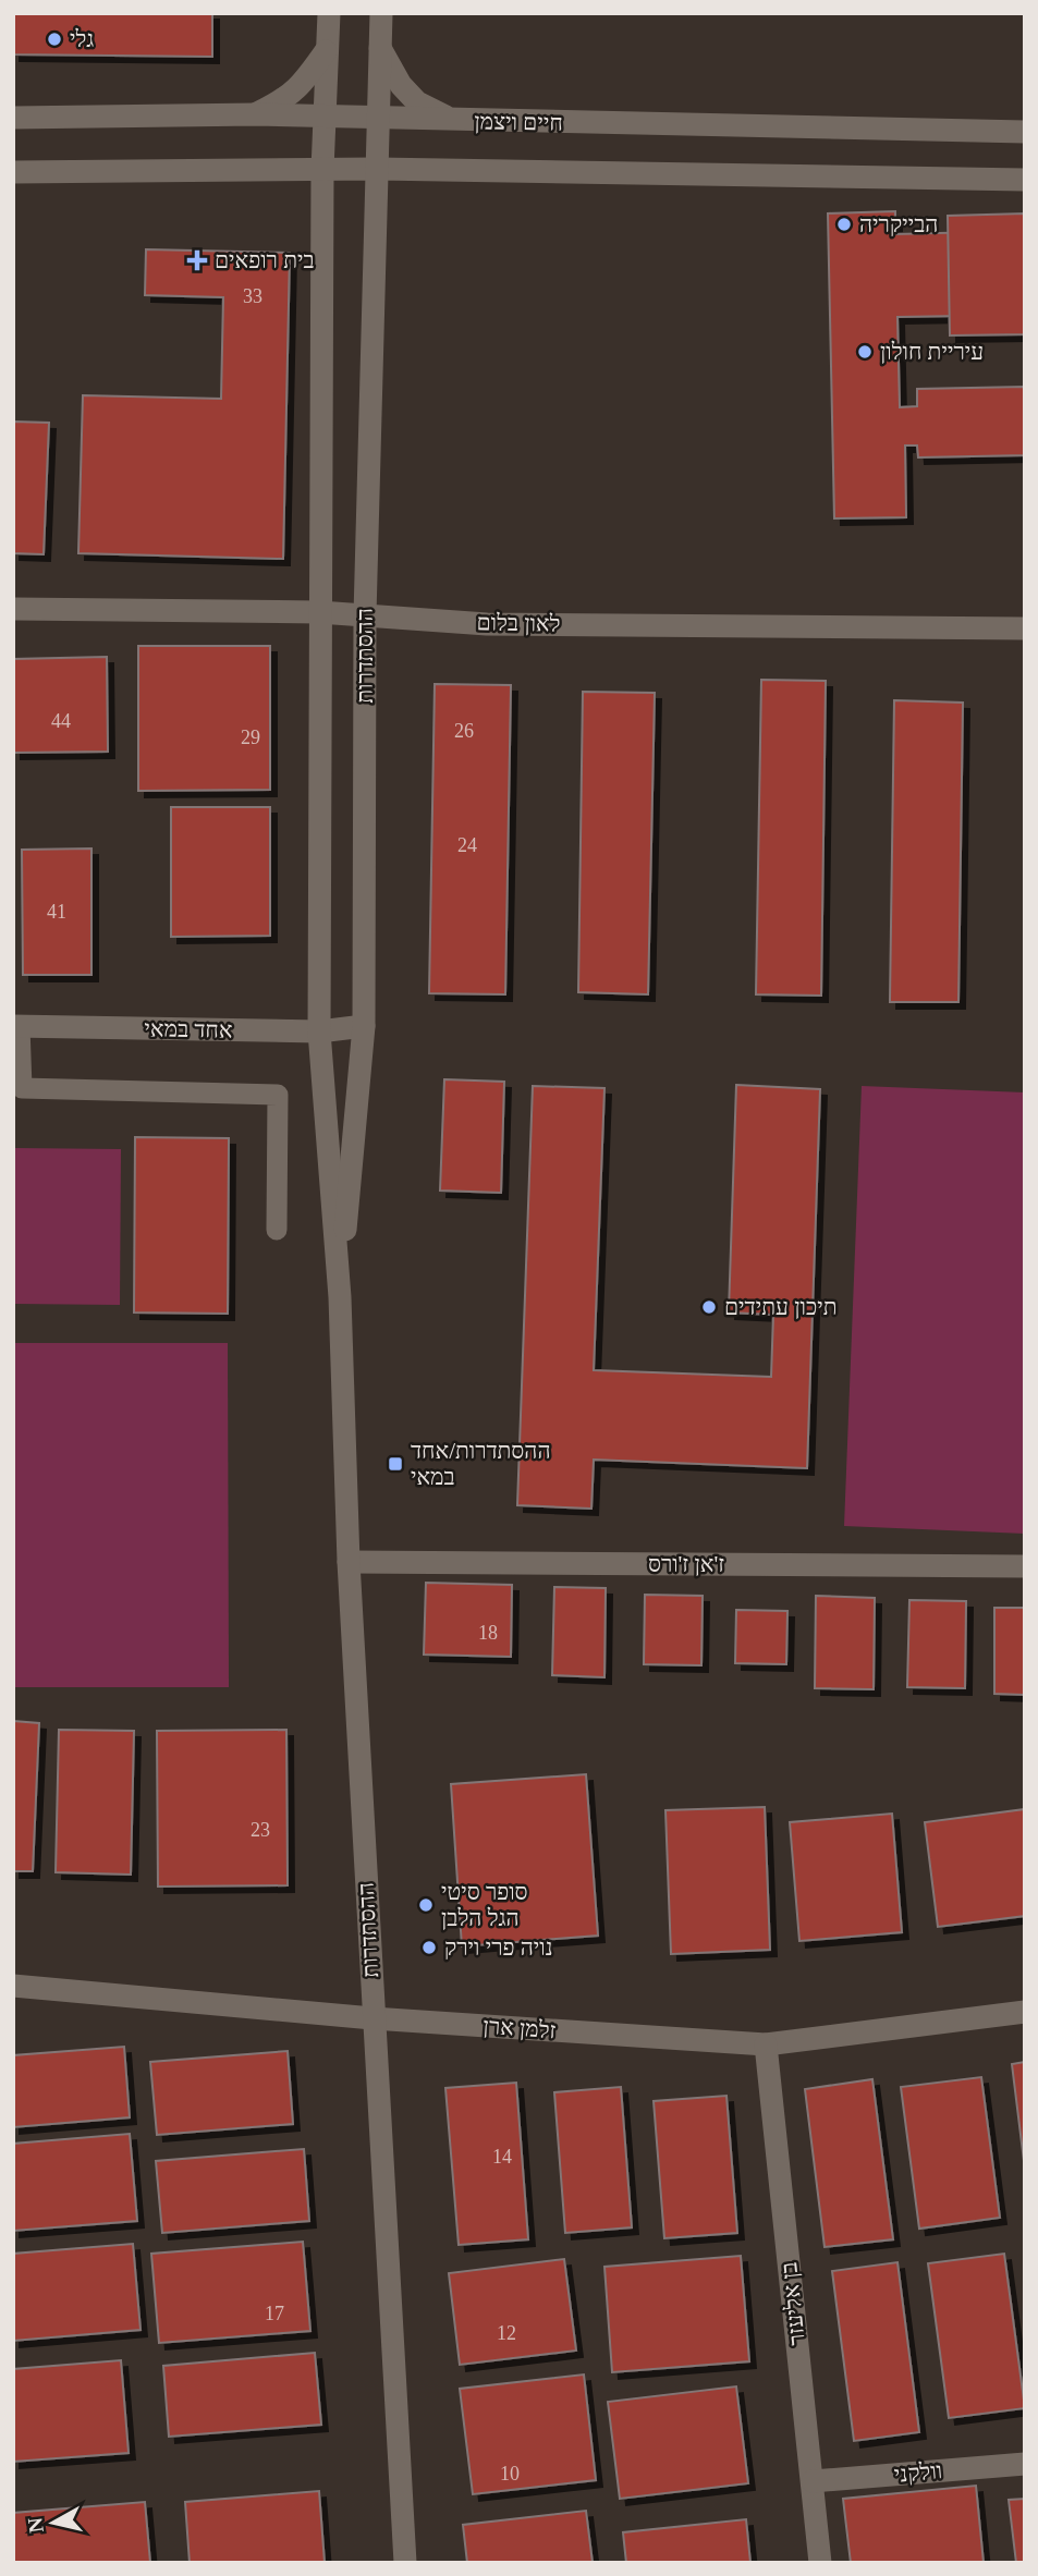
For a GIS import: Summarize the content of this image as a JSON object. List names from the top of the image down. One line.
{"streets":{"street":["חיים ויצמן","לאון בלום","ההסתדרות","אחד במאי","ז'אן ז'ורס","זלמן ארן","בן אליעזר","וולקני"]},"crossings":[["חיים ויצמן","ההסתדרות"],["לאון בלום","ההסתדרות"],["ההסתדרות","אחד במאי"],["ההסתדרות","ז'אן ז'ורס"],["ההסתדרות","זלמן ארן"],["זלמן ארן","בן אליעזר"],["בן אליעזר","וולקני"]],"places":{"other":["גלי","הבייקריה","עיריית חולון","תיכון עתידים","סופר סיטי הגל הלבן","נויה פרי וירק"],"health":["בית רופאים"],"transit":["ההסתדרות/אחד במאי"]},"house_numbers":["33","44","26","29","24","41","18","23","14","17","12","10"],"north":"left"}
